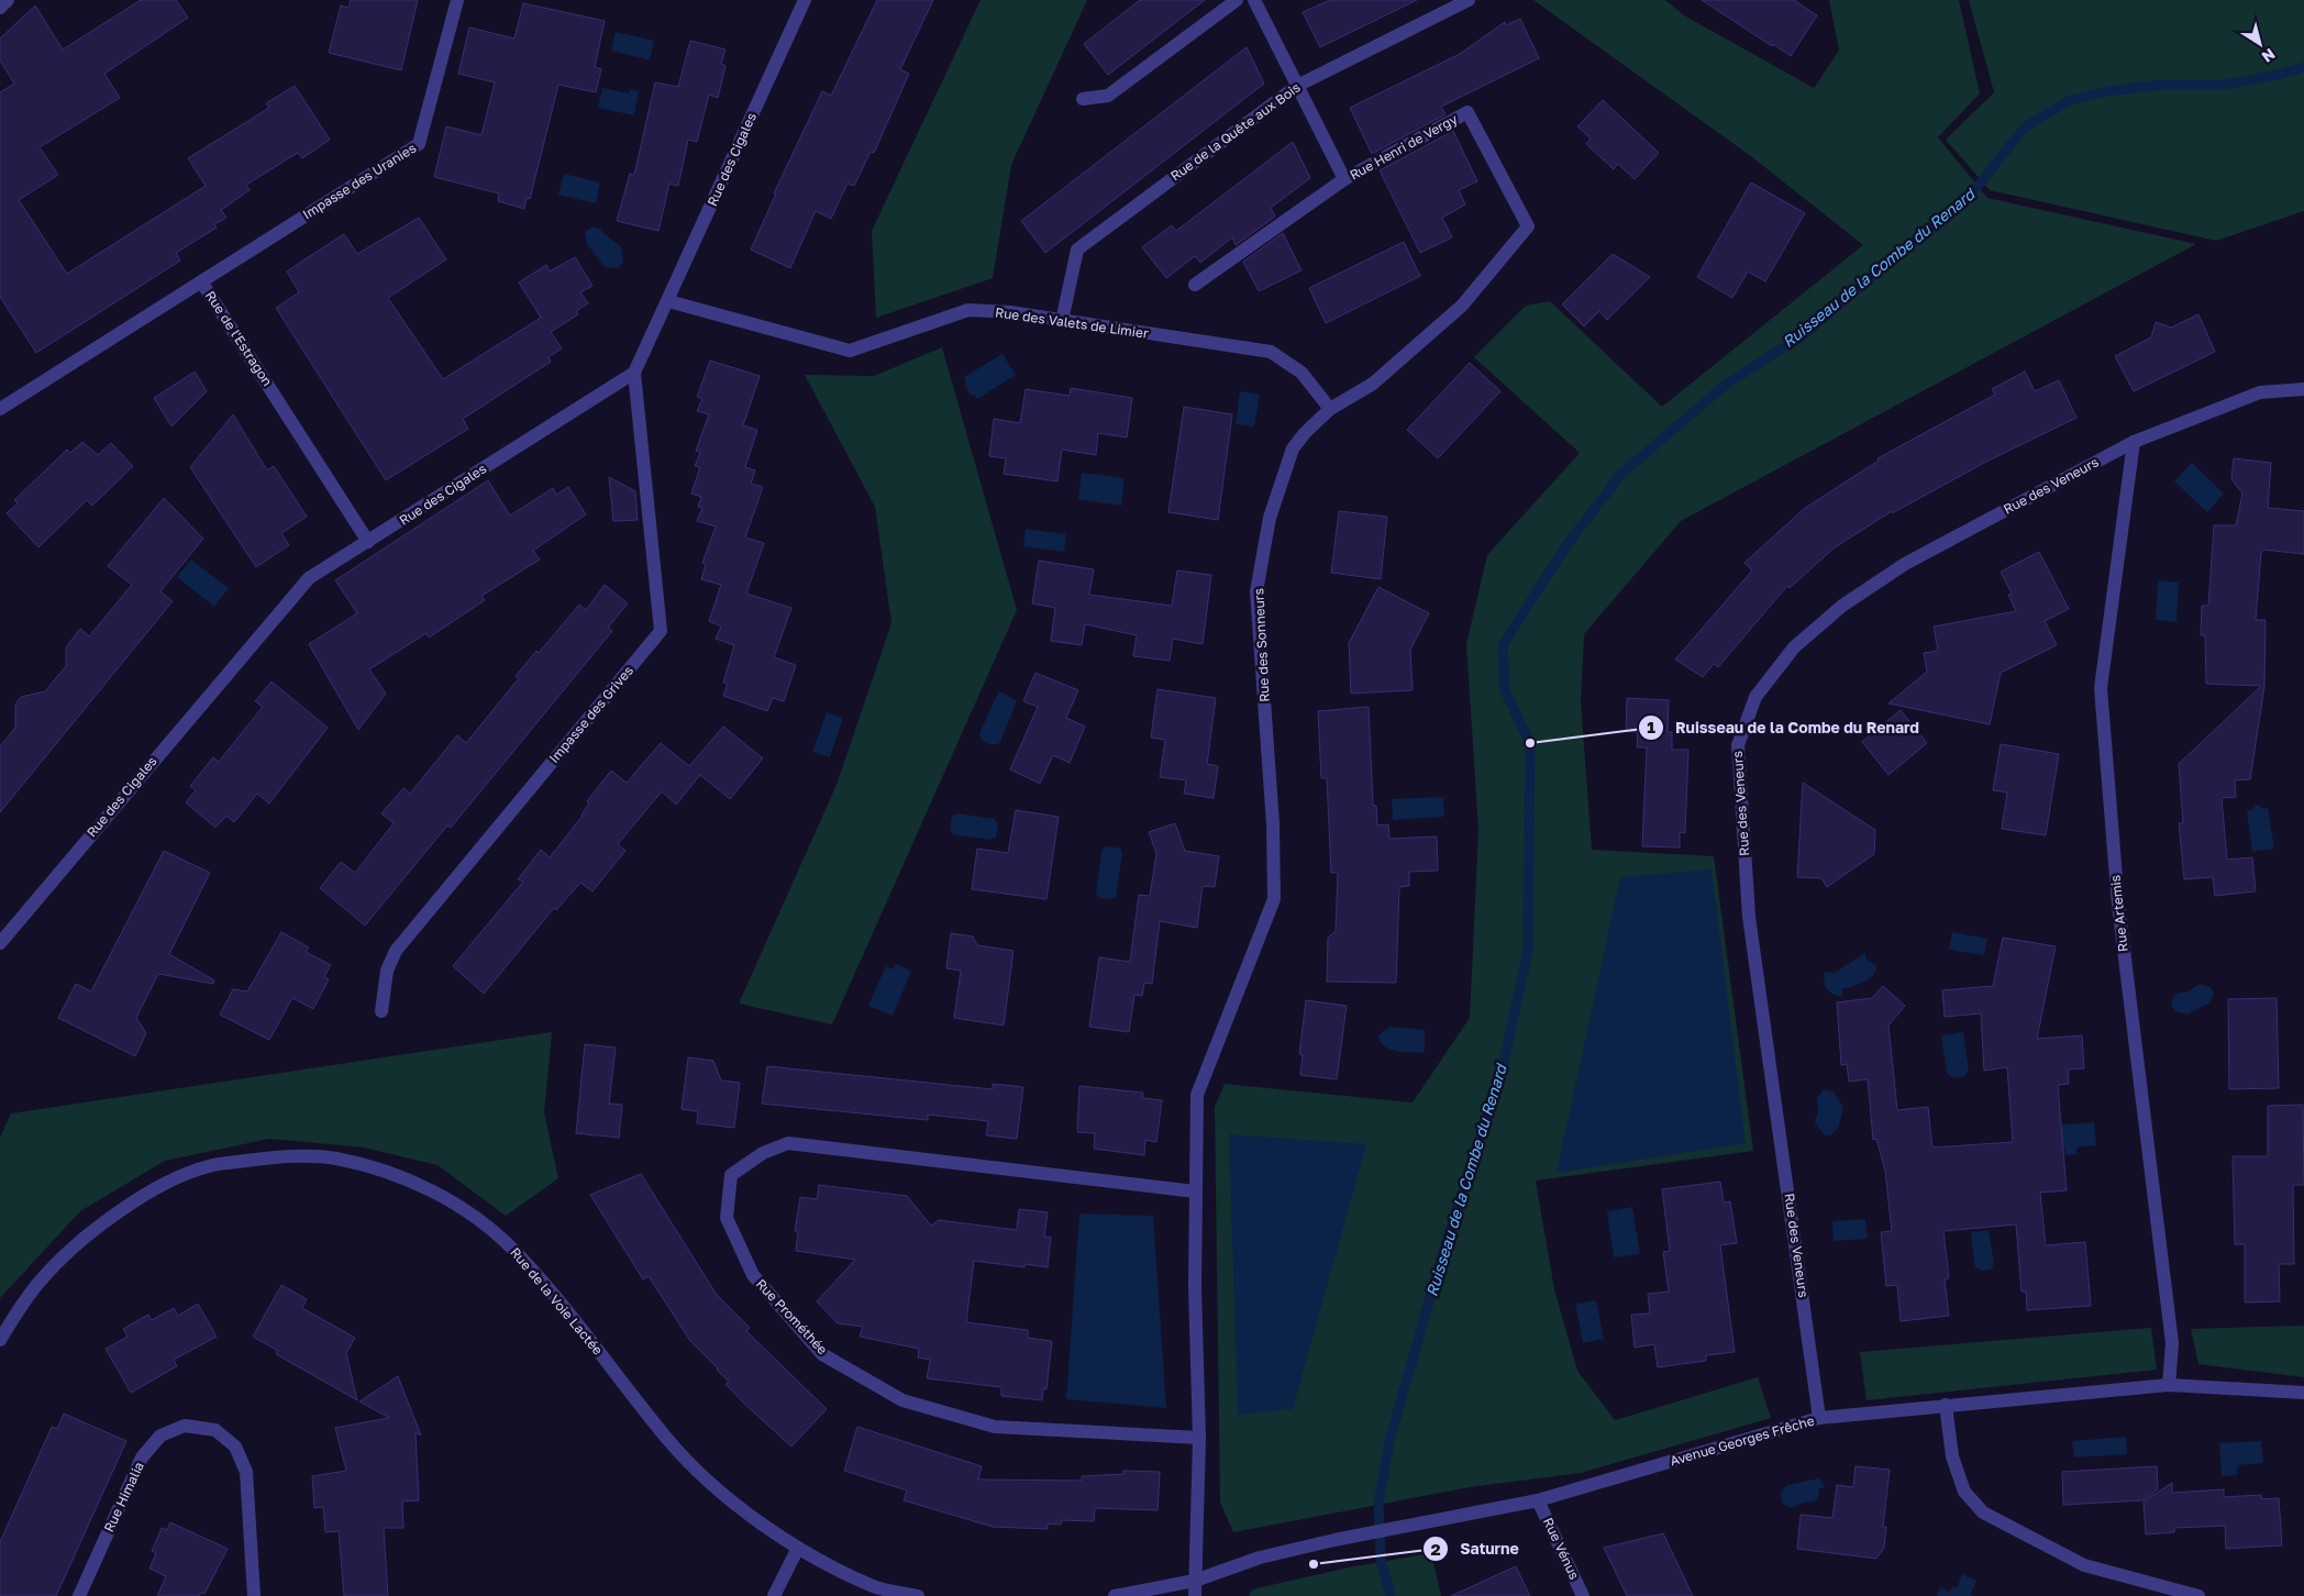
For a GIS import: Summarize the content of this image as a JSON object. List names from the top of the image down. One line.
{"streets":{"street":["Rue de la Quête aux Bois","Rue Henri de Vergy","Rue des Cigales","Impasse des Uranies","Rue des Valets de Limier","Rue de l'Estragon","Rue des Veneurs","Rue des Sonneurs","Impasse des Grives","Rue Artemis","Rue de la Voie Lactée","Rue Prométhée","Avenue Georges Frêche","Rue Himalia","Rue Vénus"]},"crossings":[["Rue de la Quête aux Bois","Rue Henri de Vergy"],["Rue de la Quête aux Bois","Rue des Valets de Limier"],["Rue Henri de Vergy","Rue des Sonneurs"],["Rue des Cigales","Rue des Valets de Limier"],["Rue des Cigales","Rue de l'Estragon"],["Rue des Cigales","Impasse des Grives"],["Impasse des Uranies","Rue de l'Estragon"],["Rue des Valets de Limier","Rue des Sonneurs"],["Rue des Veneurs","Rue Artemis"],["Rue des Veneurs","Avenue Georges Frêche"],["Rue des Sonneurs","Rue Prométhée"],["Rue Artemis","Avenue Georges Frêche"],["Avenue Georges Frêche","Rue Vénus"]],"water":["Ruisseau de la Combe du Renard"],"places":["Ruisseau de la Combe du Renard","Saturne"],"north":"bottom right"}
